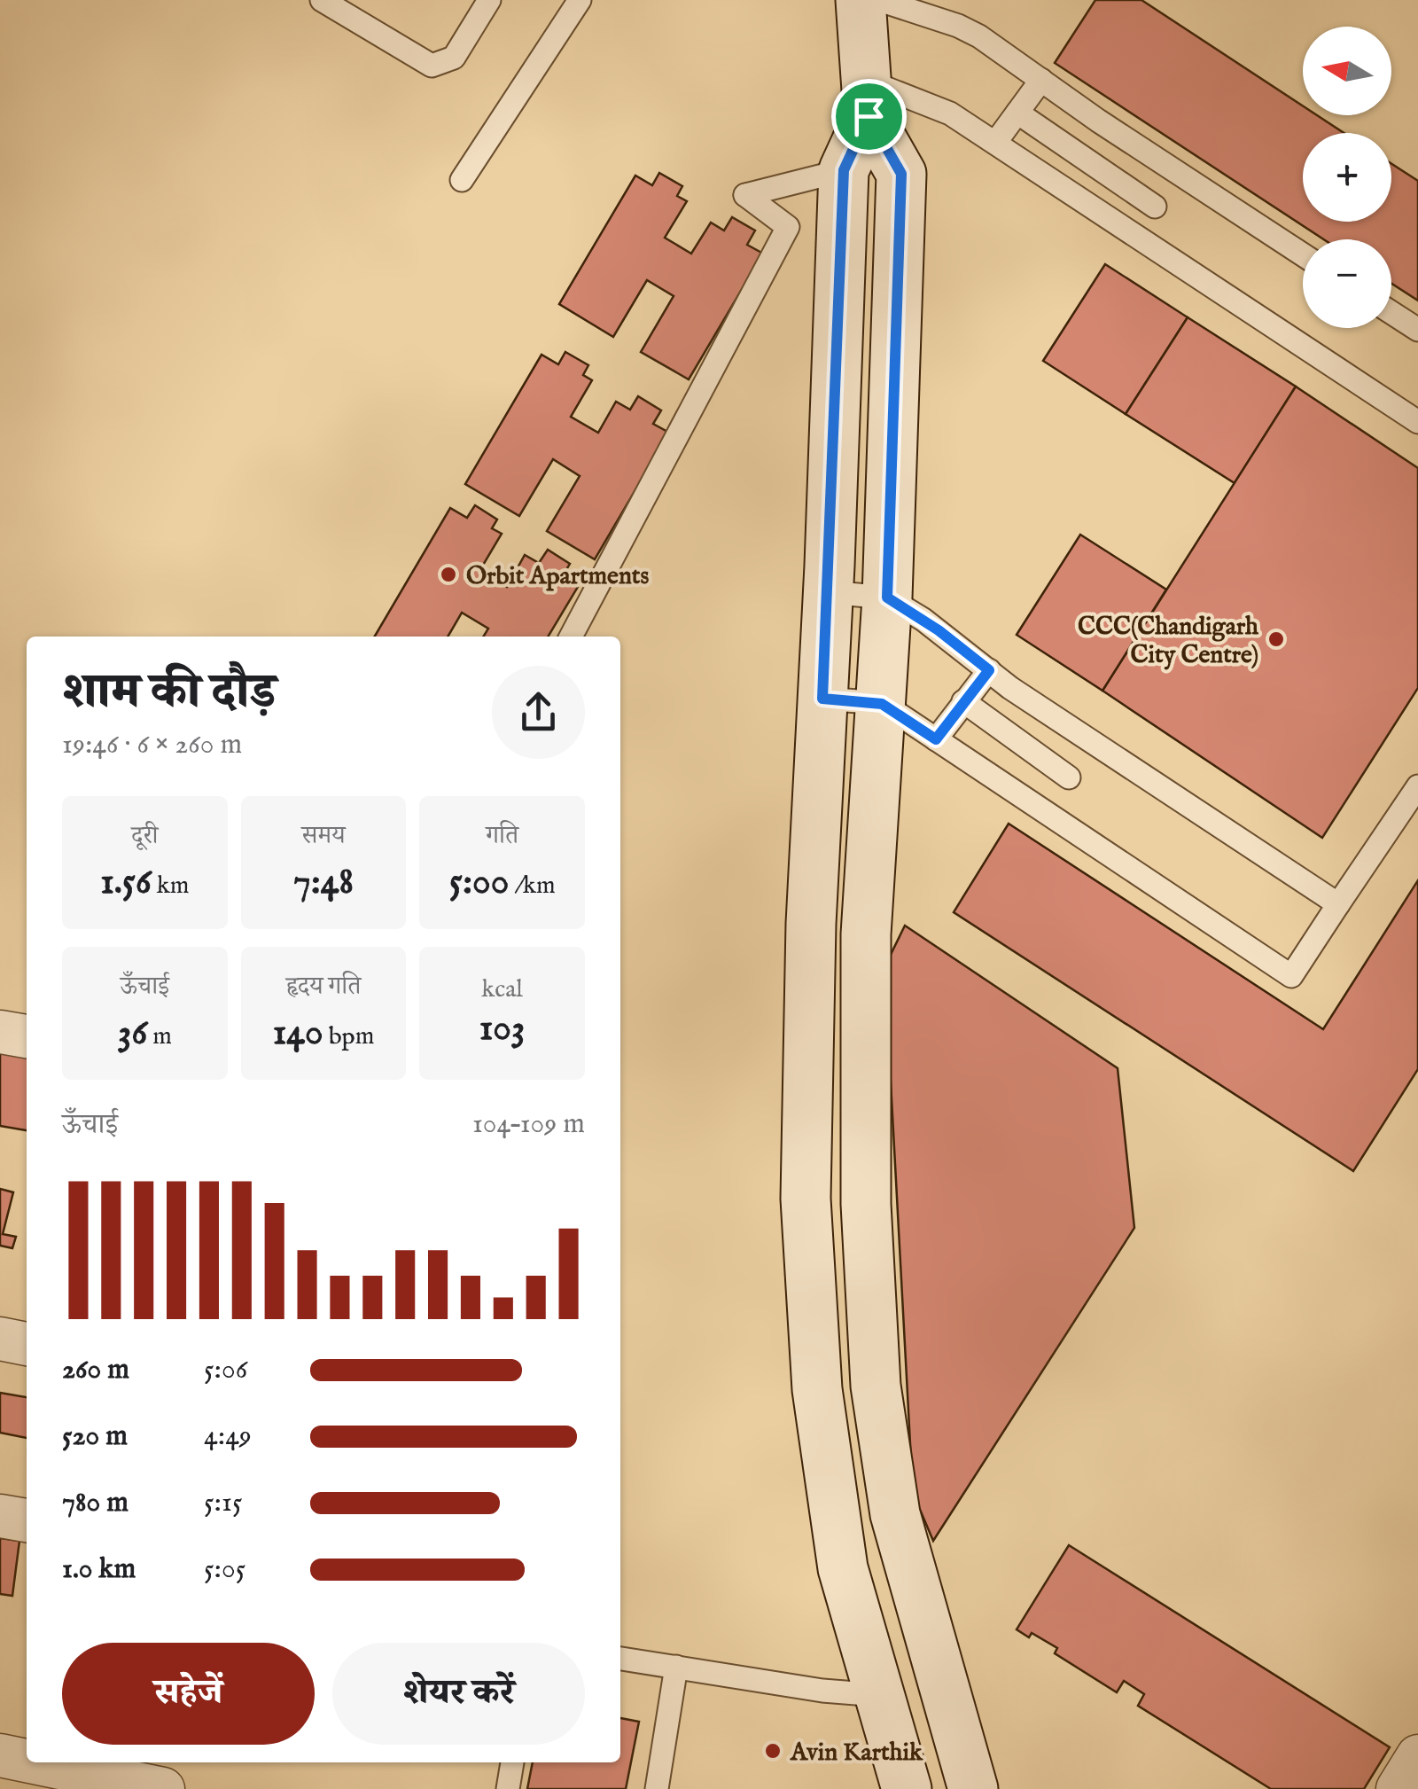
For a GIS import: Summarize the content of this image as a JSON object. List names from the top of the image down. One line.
{"places":["Orbit Apartments","CCC(Chandigarh City Centre)","Avin Karthik"],"north":"left","page":{"map_buttons":["+","−"],"heading":["शाम की दौड़","19:46 · 6 × 260 m"],"stats":[["दूरी","1.56 km"],["समय","7:48"],["गति","5:00 /km"],["ऊँचाई","36 m"],["हृदय गति","140 bpm"],["kcal","103"]],"chart":["ऊँचाई","104–109 m"],"list":[{"name":"260 m","note":"5:06"},{"name":"520 m","note":"4:49"},{"name":"780 m","note":"5:15"},{"name":"1.0 km","note":"5:05"}],"buttons":["सहेजें","शेयर करें"]}}
